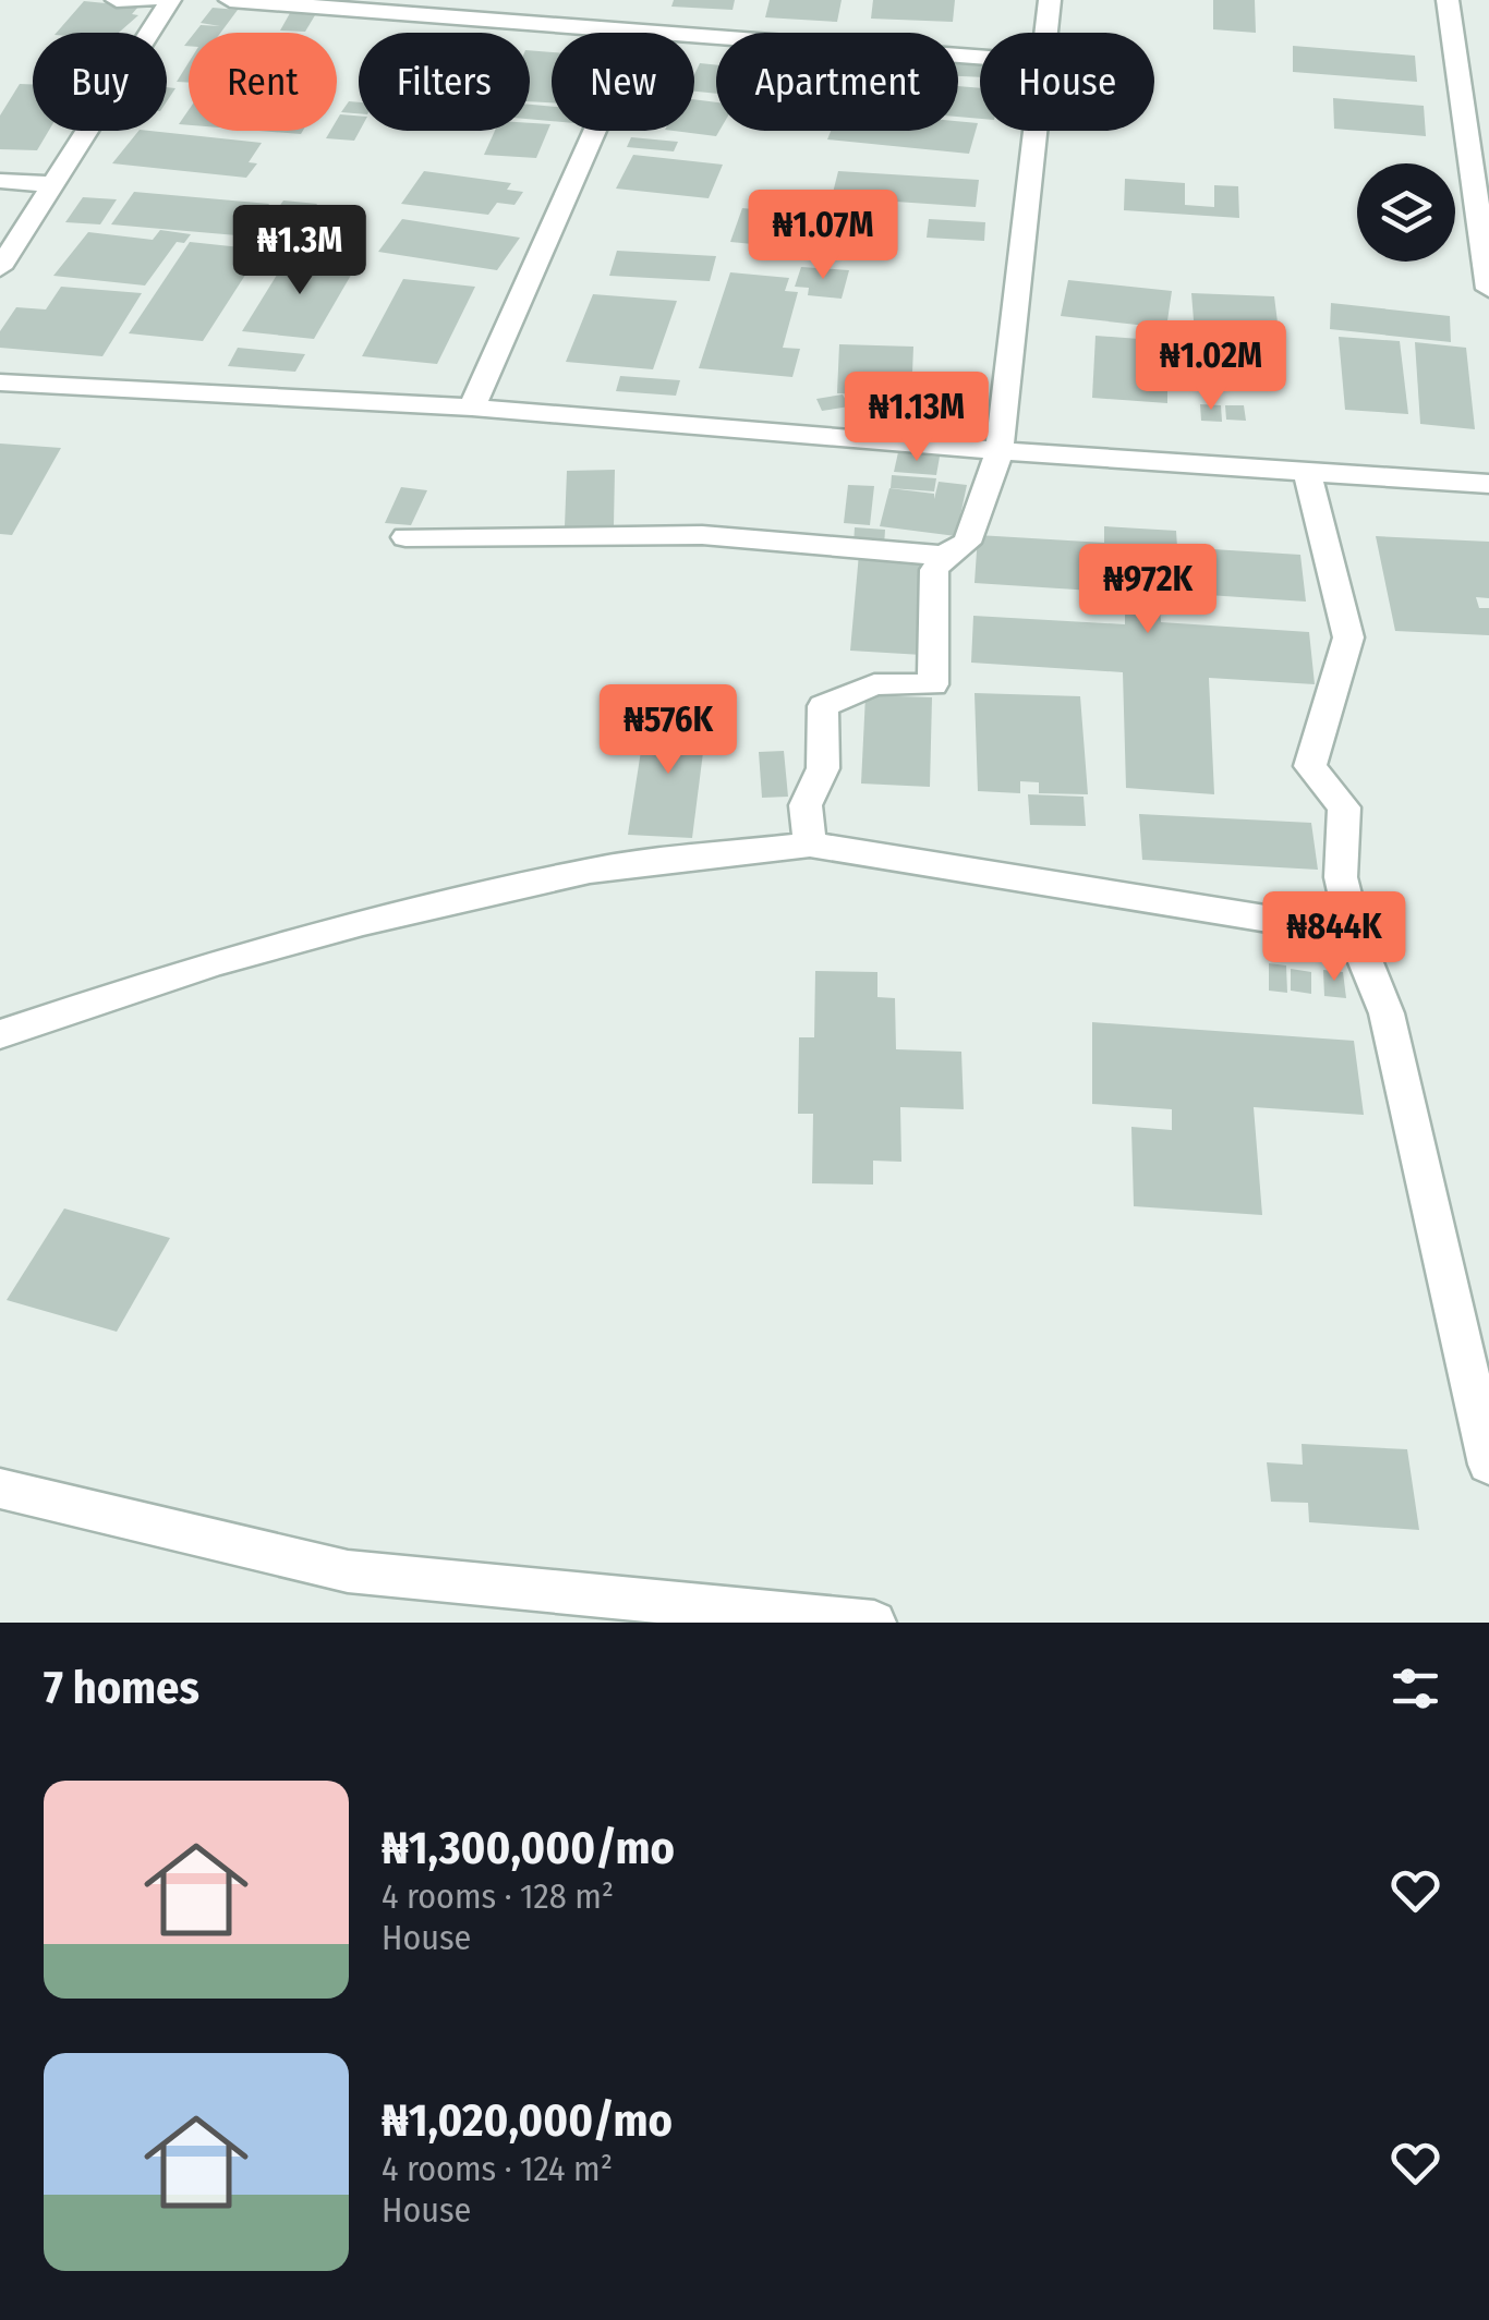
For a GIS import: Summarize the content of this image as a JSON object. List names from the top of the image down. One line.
{"page":{"chip":["Buy","Rent","Filters","New","Apartment","House"],"price":["₦1.07M","₦1.3M","₦1.02M","₦1.13M","₦972K","₦576K","₦844K"],"heading":"7 homes","list":[{"name":"₦1,300,000/mo","note":"4 rooms · 128 m² · House"},{"name":"₦1,020,000/mo","note":"4 rooms · 124 m² · House"}]}}
